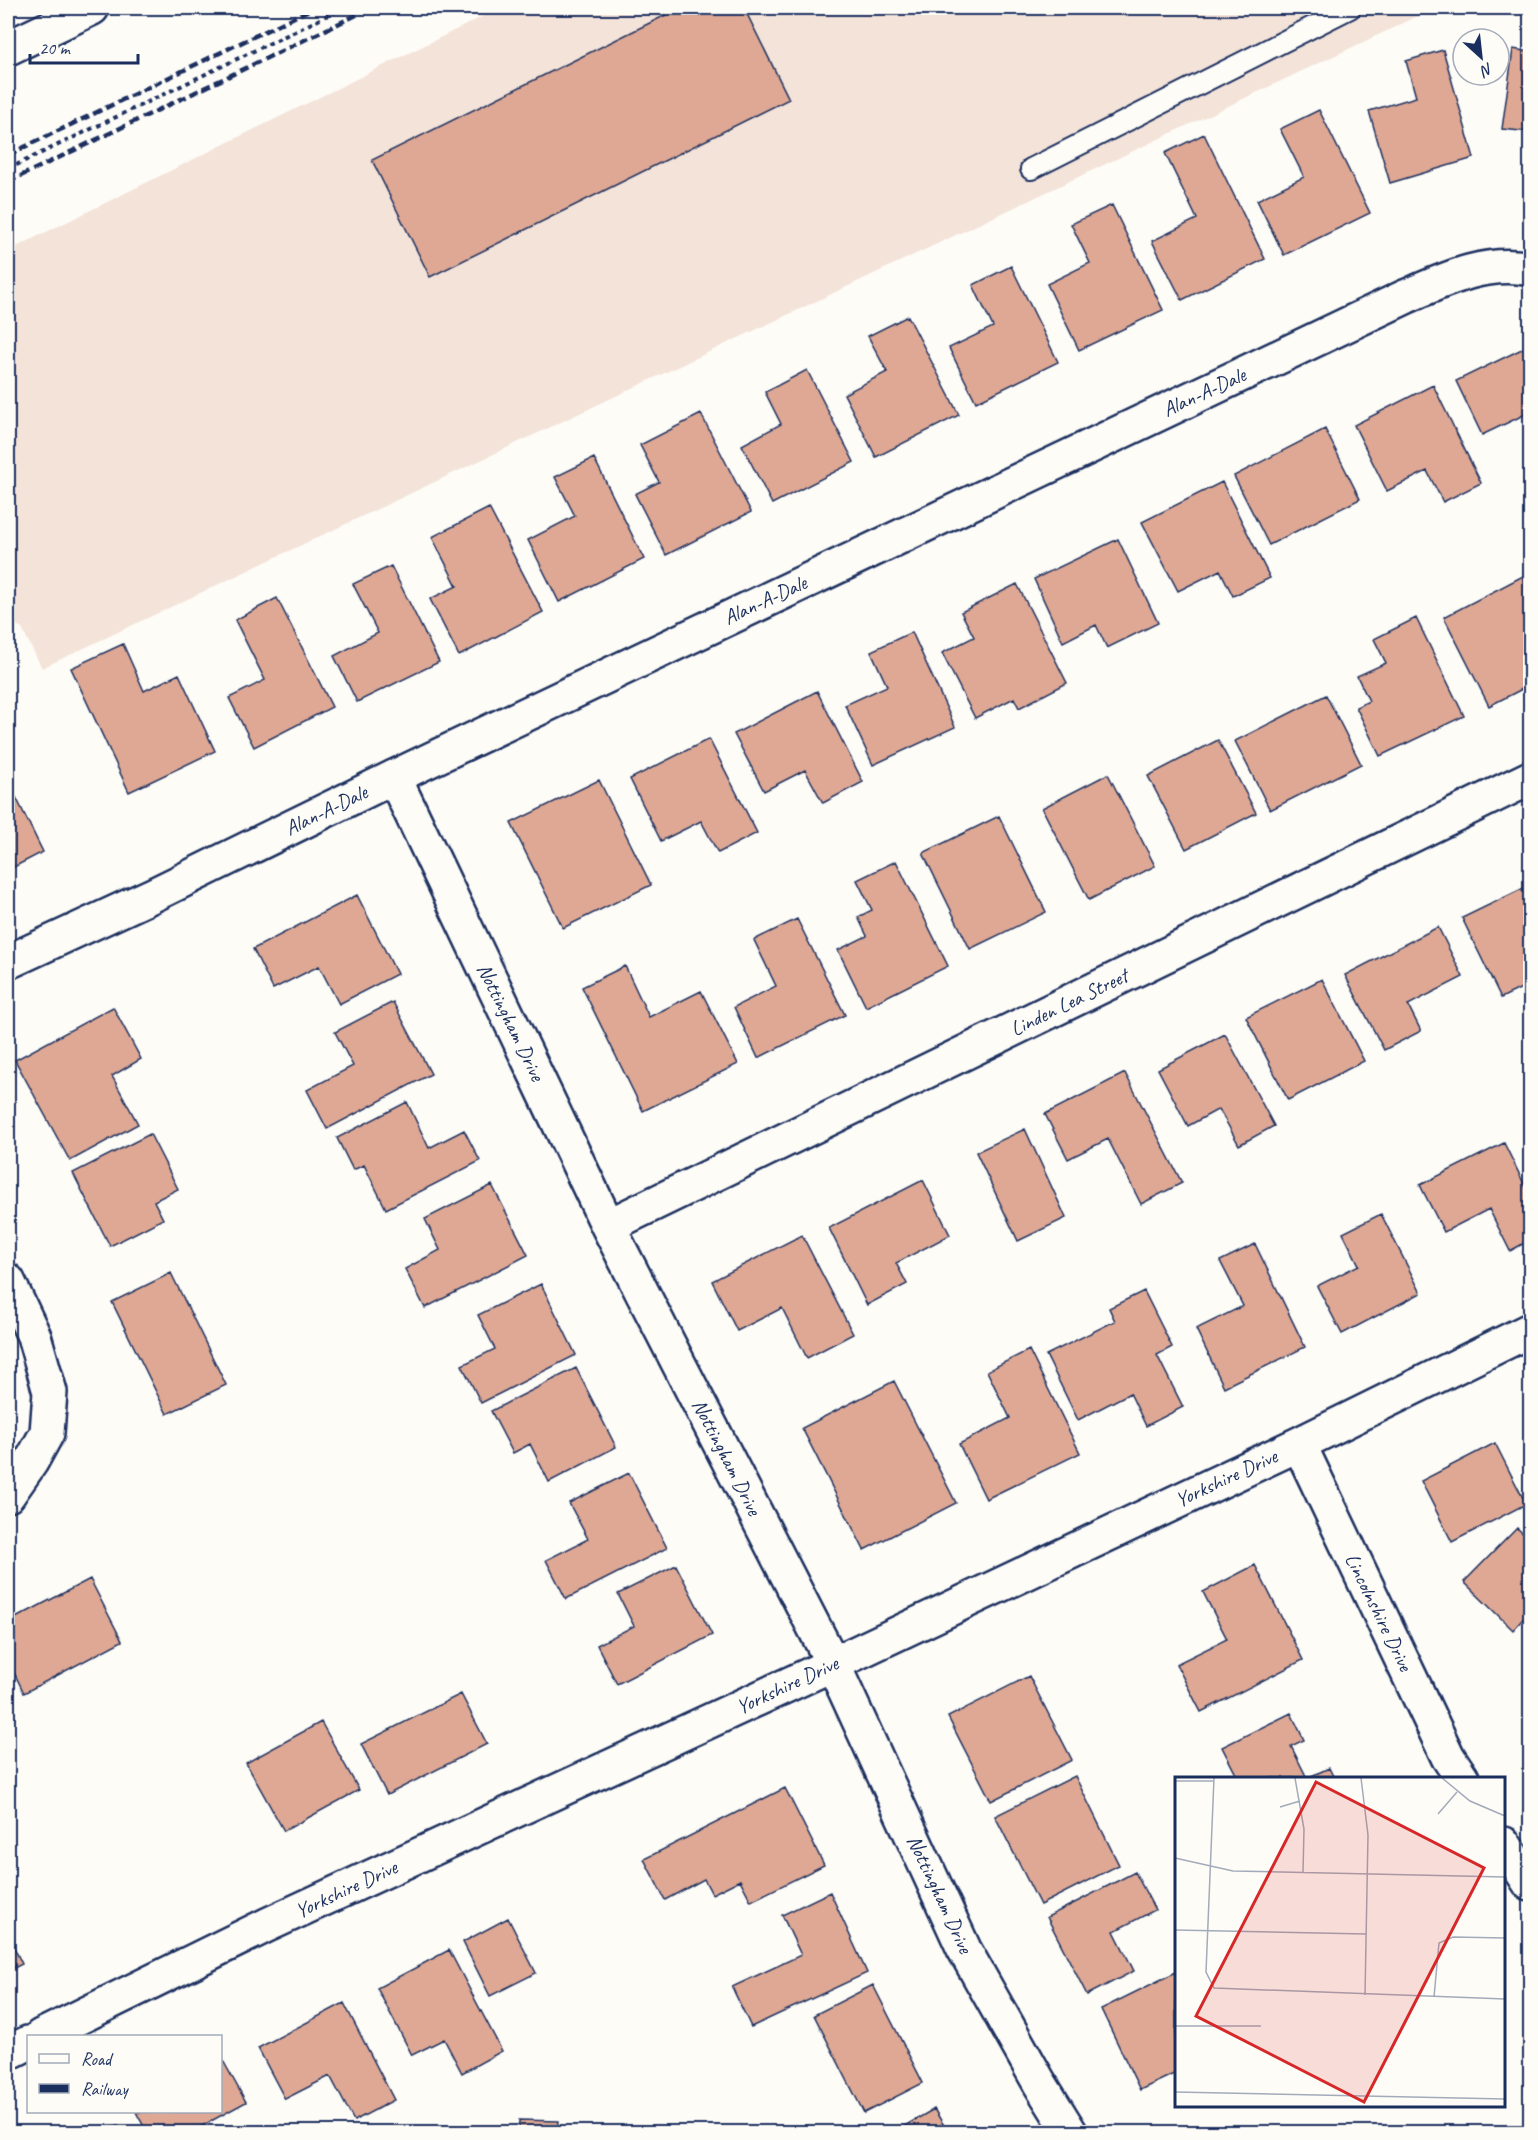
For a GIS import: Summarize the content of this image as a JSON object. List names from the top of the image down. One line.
{"streets":{"street":["Alan-A-Dale","Linden Lea Street","Nottingham Drive","Yorkshire Drive","Lincolnshire Drive"]},"crossings":[["Alan-A-Dale","Nottingham Drive"],["Linden Lea Street","Nottingham Drive"],["Nottingham Drive","Yorkshire Drive"],["Yorkshire Drive","Lincolnshire Drive"]],"legend":["Road","Railway"],"scale_bar":"20 m","north":"bottom right"}
